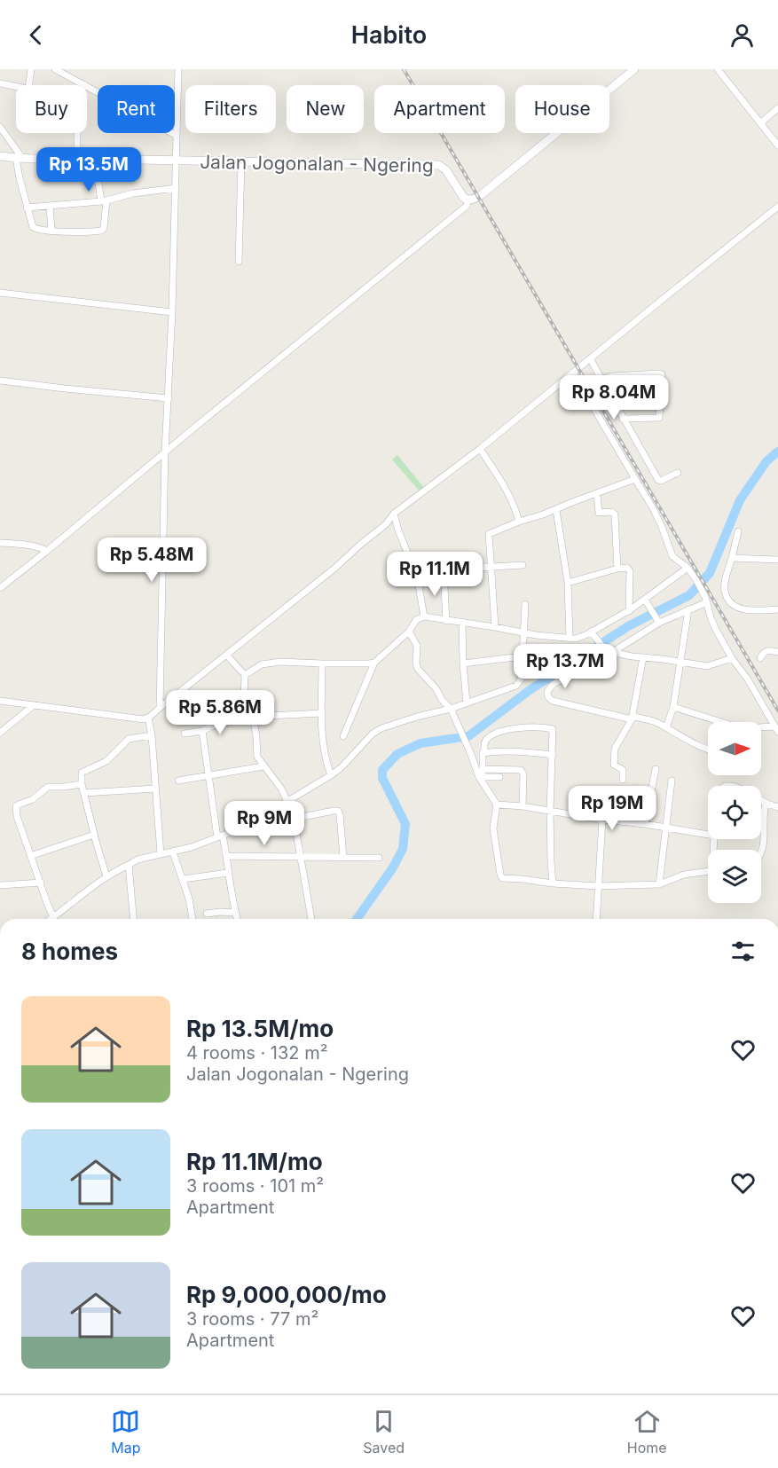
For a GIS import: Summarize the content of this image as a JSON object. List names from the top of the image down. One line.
{"streets":{"main road":["Jalan Jogonalan - Ngering"]},"north":"right","page":{"header":"Habito","chip":["Buy","Rent","Filters","New","Apartment","House"],"price":["Rp 13.5M","Rp 8.04M","Rp 5.48M","Rp 11.1M","Rp 13.7M","Rp 5.86M","Rp 19M","Rp 9M"],"heading":"8 homes","list":[{"name":"Rp 13.5M/mo","note":"4 rooms · 132 m² · Jalan Jogonalan - Ngering"},{"name":"Rp 11.1M/mo","note":"3 rooms · 101 m² · Apartment"},{"name":"Rp 9,000,000/mo","note":"3 rooms · 77 m² · Apartment"}],"tabs":["Map","Saved","Home"]}}
